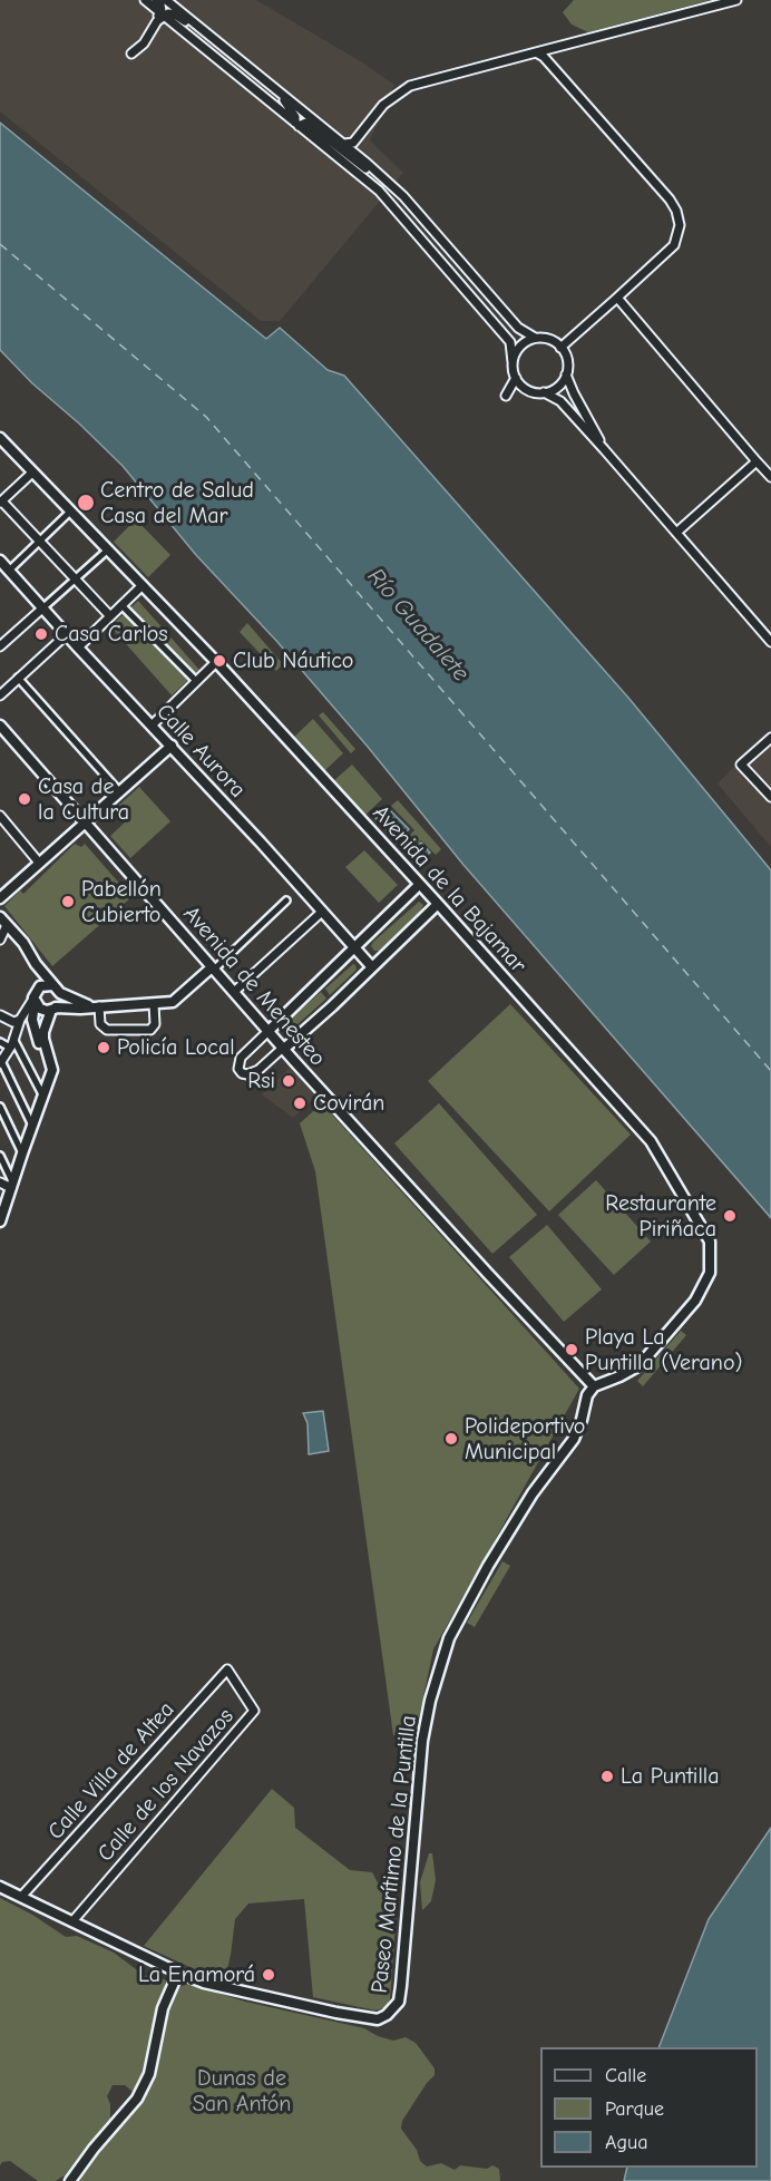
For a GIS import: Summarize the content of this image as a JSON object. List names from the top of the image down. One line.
{"streets":{"street":["Calle Aurora","Avenida de la Bajamar","Avenida de Menesteo","Calle Villa de Altea","Calle de los Navazos","Paseo Marítimo de la Puntilla"]},"crossings":[["Avenida de la Bajamar","Avenida de Menesteo"],["Avenida de la Bajamar","Paseo Marítimo de la Puntilla"],["Avenida de Menesteo","Paseo Marítimo de la Puntilla"],["Calle Villa de Altea","Calle de los Navazos"]],"water":["Río Guadalete"],"parks":["Dunas de San Antón"],"places":["Centro de Salud Casa del Mar","Casa Carlos","Club Náutico","Casa de la Cultura","Pabellón Cubierto","Policía Local","Rsi","Covirán","Restaurante Piriñaca","Playa La Puntilla (Verano)","Polideportivo Municipal","La Puntilla","La Enamorá"],"legend":["Calle","Parque","Agua"]}
